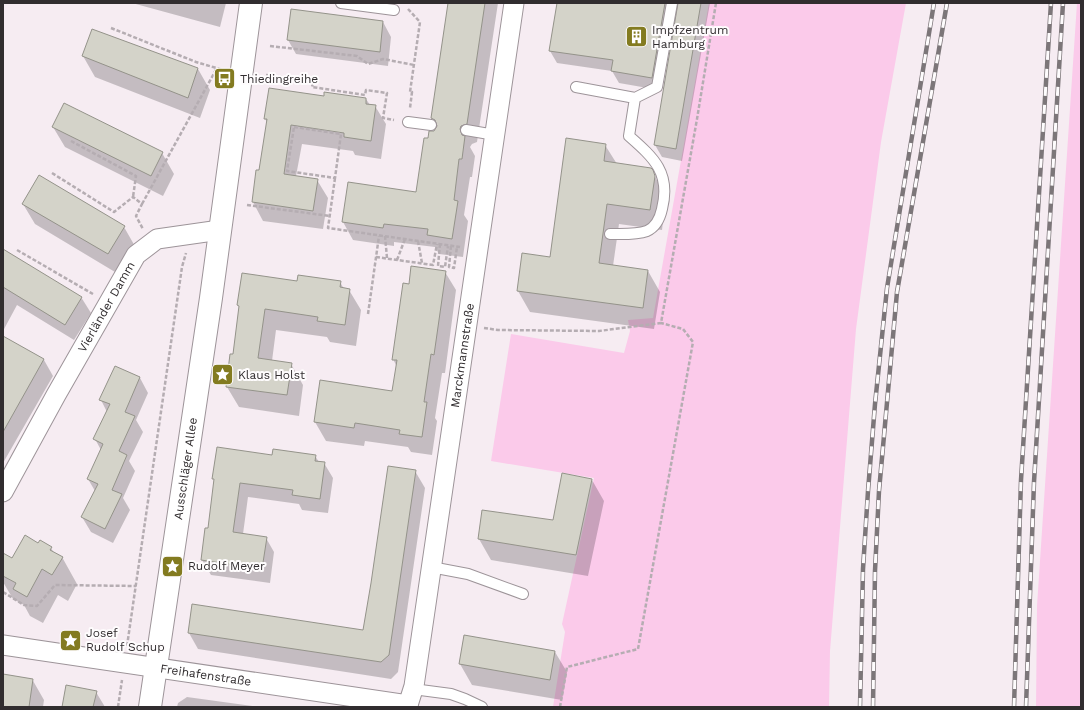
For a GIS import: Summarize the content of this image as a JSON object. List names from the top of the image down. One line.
{"streets":{"street":["Vierländer Damm","Marckmannstraße","Ausschläger Allee","Freihafenstraße"]},"crossings":[["Vierländer Damm","Ausschläger Allee"],["Marckmannstraße","Freihafenstraße"],["Ausschläger Allee","Freihafenstraße"]],"places":{"building":["Impfzentrum Hamburg"],"bus stop":["Thiedingreihe"],"place":["Klaus Holst","Rudolf Meyer","Josef Rudolf Schup"]}}
